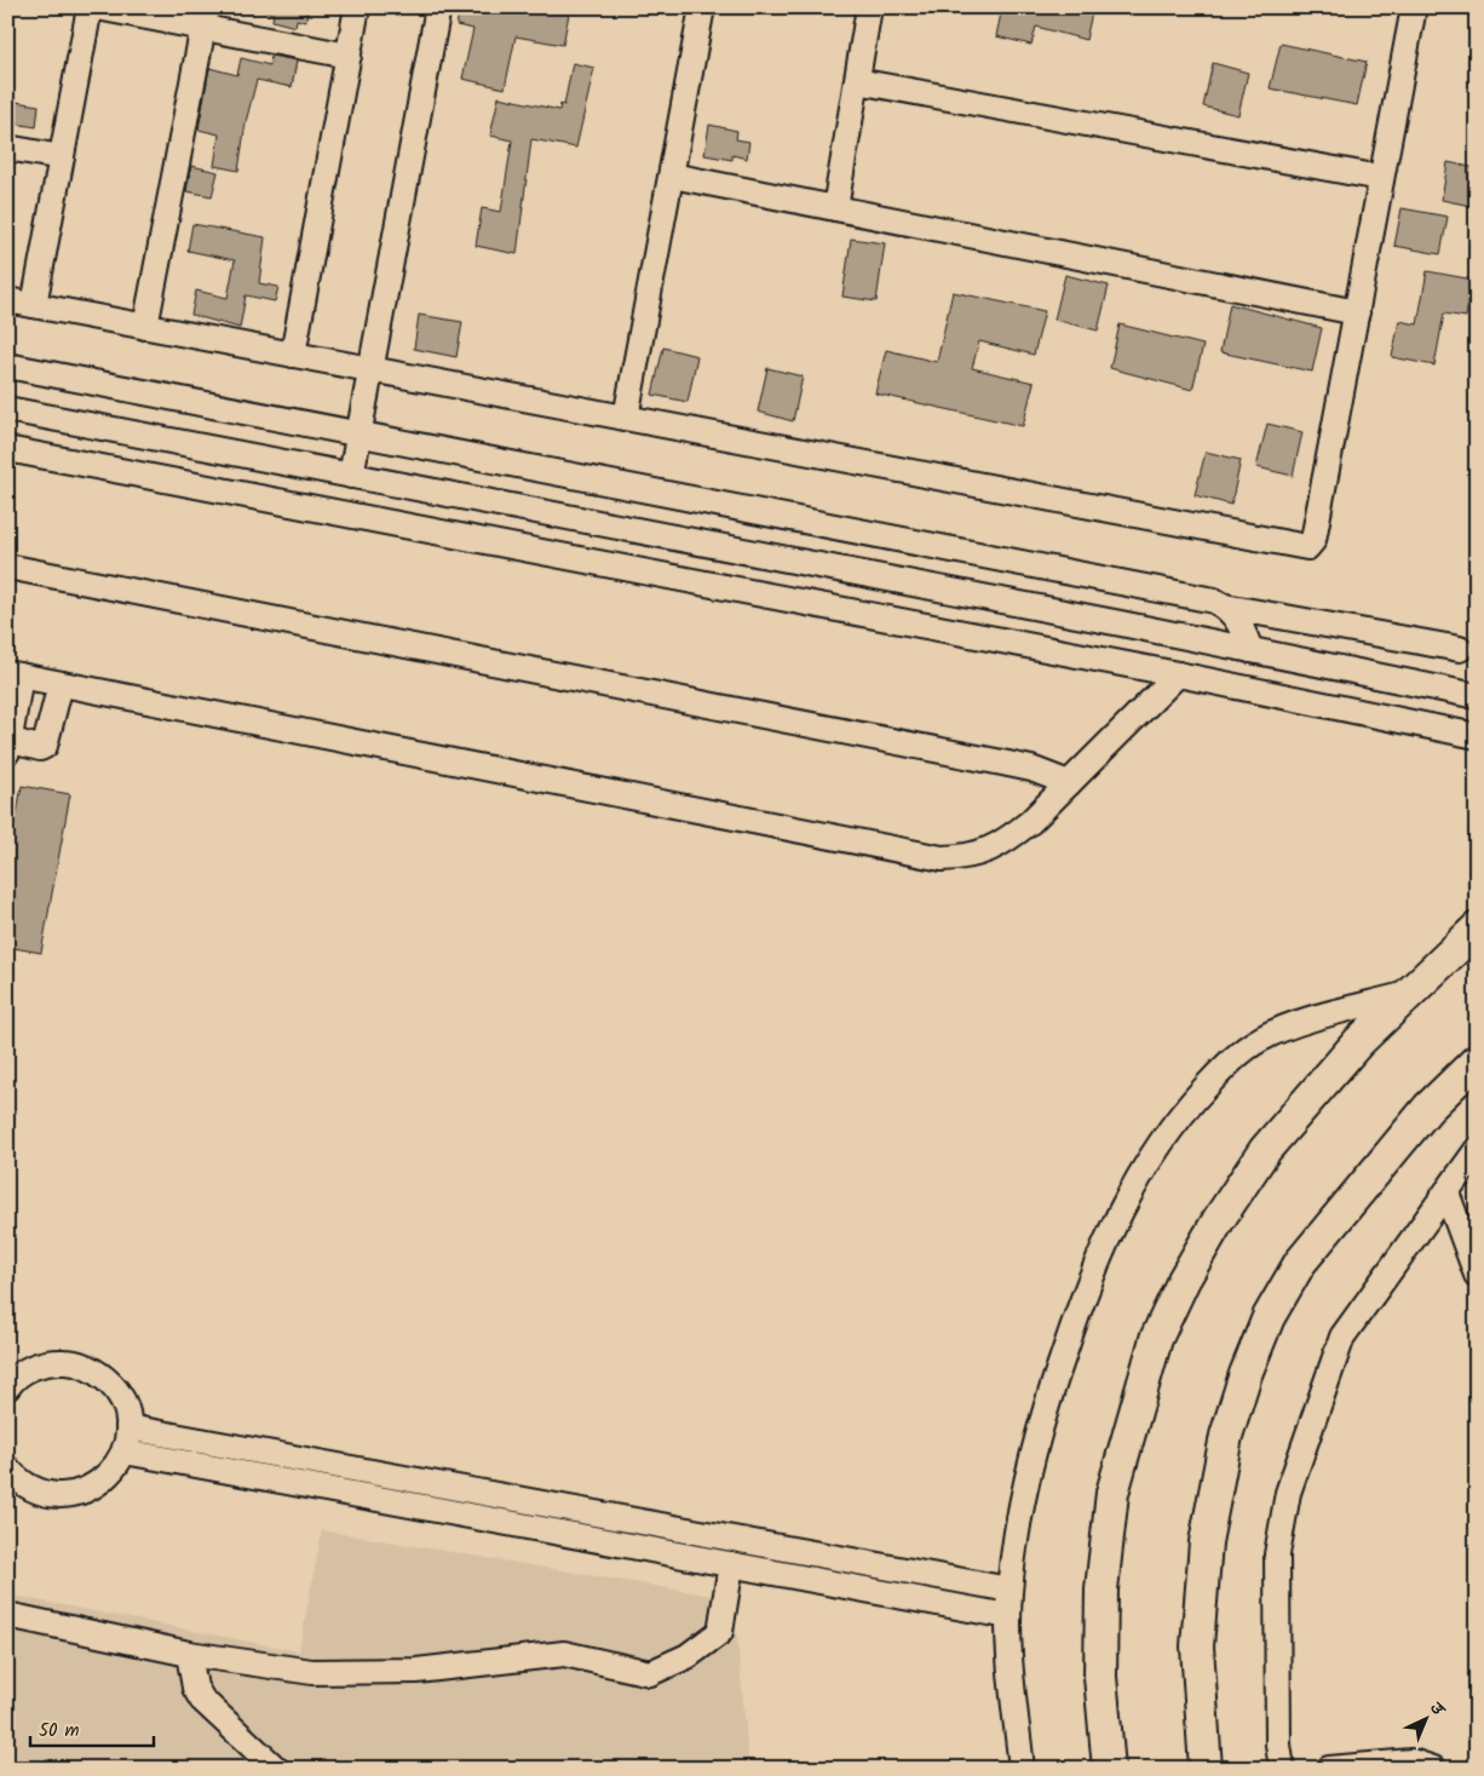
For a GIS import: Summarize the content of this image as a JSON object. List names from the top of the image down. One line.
{"scale_bar":"50 m","north":"top right"}
